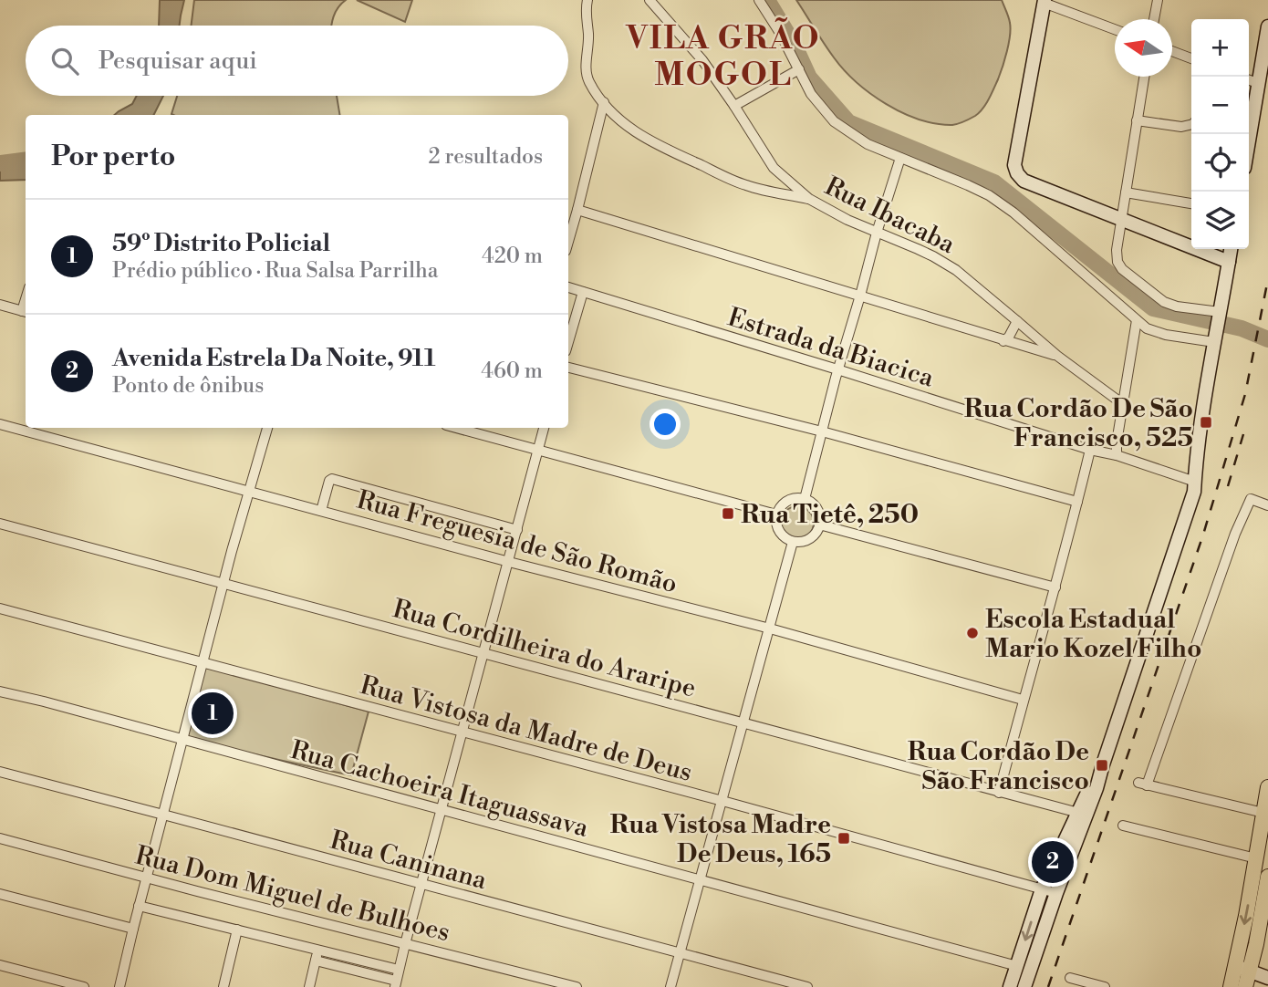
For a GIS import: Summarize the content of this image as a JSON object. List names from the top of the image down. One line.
{"streets":{"street":["Rua Ibacaba","Estrada da Biacica","Rua Freguesia de São Romão","Rua Cordilheira do Araripe","Rua Vistosa da Madre de Deus","Rua Cachoeira Itaguassava","Rua Caninana","Rua Dom Miguel de Bulhoes"]},"districts":["VILA GRÃO MOGOL"],"places":{"transit":["Rua Cordão De São Francisco, 525","Rua Tietê, 250","Rua Cordão De São Francisco","Rua Vistosa Madre De Deus, 165"],"other":["Escola Estadual Mario Kozel Filho"]},"north":"left","page":{"map_buttons":["+","−"],"search":"Pesquisar aqui","heading":["Por perto","2 resultados"],"list":[{"mark":"1","name":"59º Distrito Policial","note":"Prédio público · Rua Salsa Parrilha","value":"420 m"},{"mark":"2","name":"Avenida Estrela Da Noite, 911","note":"Ponto de ônibus","value":"460 m"}],"pins":["1","2"]}}
